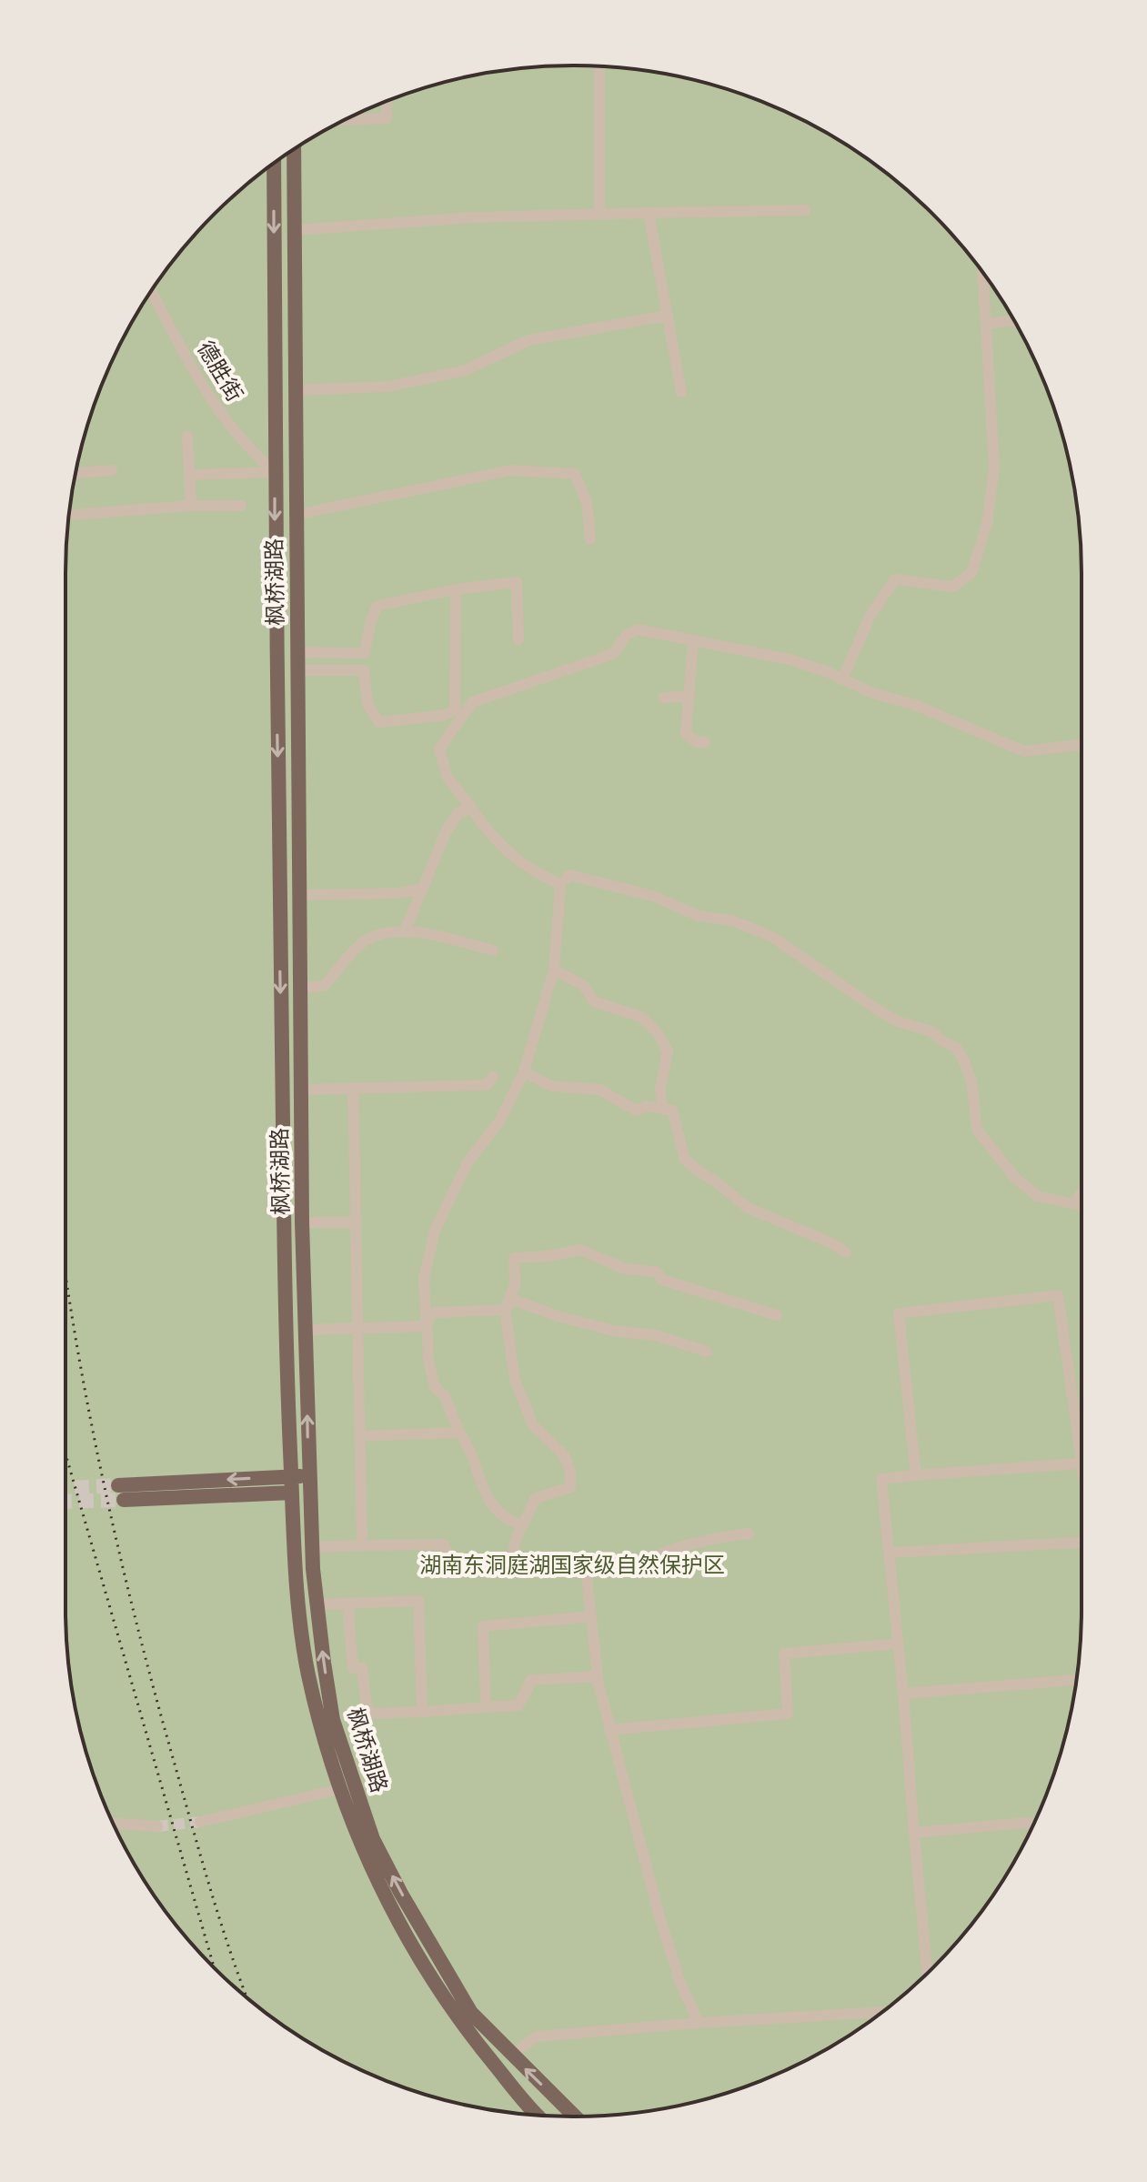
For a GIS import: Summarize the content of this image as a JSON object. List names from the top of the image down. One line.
{"streets":{"main road":["枫桥湖路"],"street":["德胜街"]},"crossings":[["德胜街","枫桥湖路"]],"parks":["湖南东洞庭湖国家级自然保护区"]}
